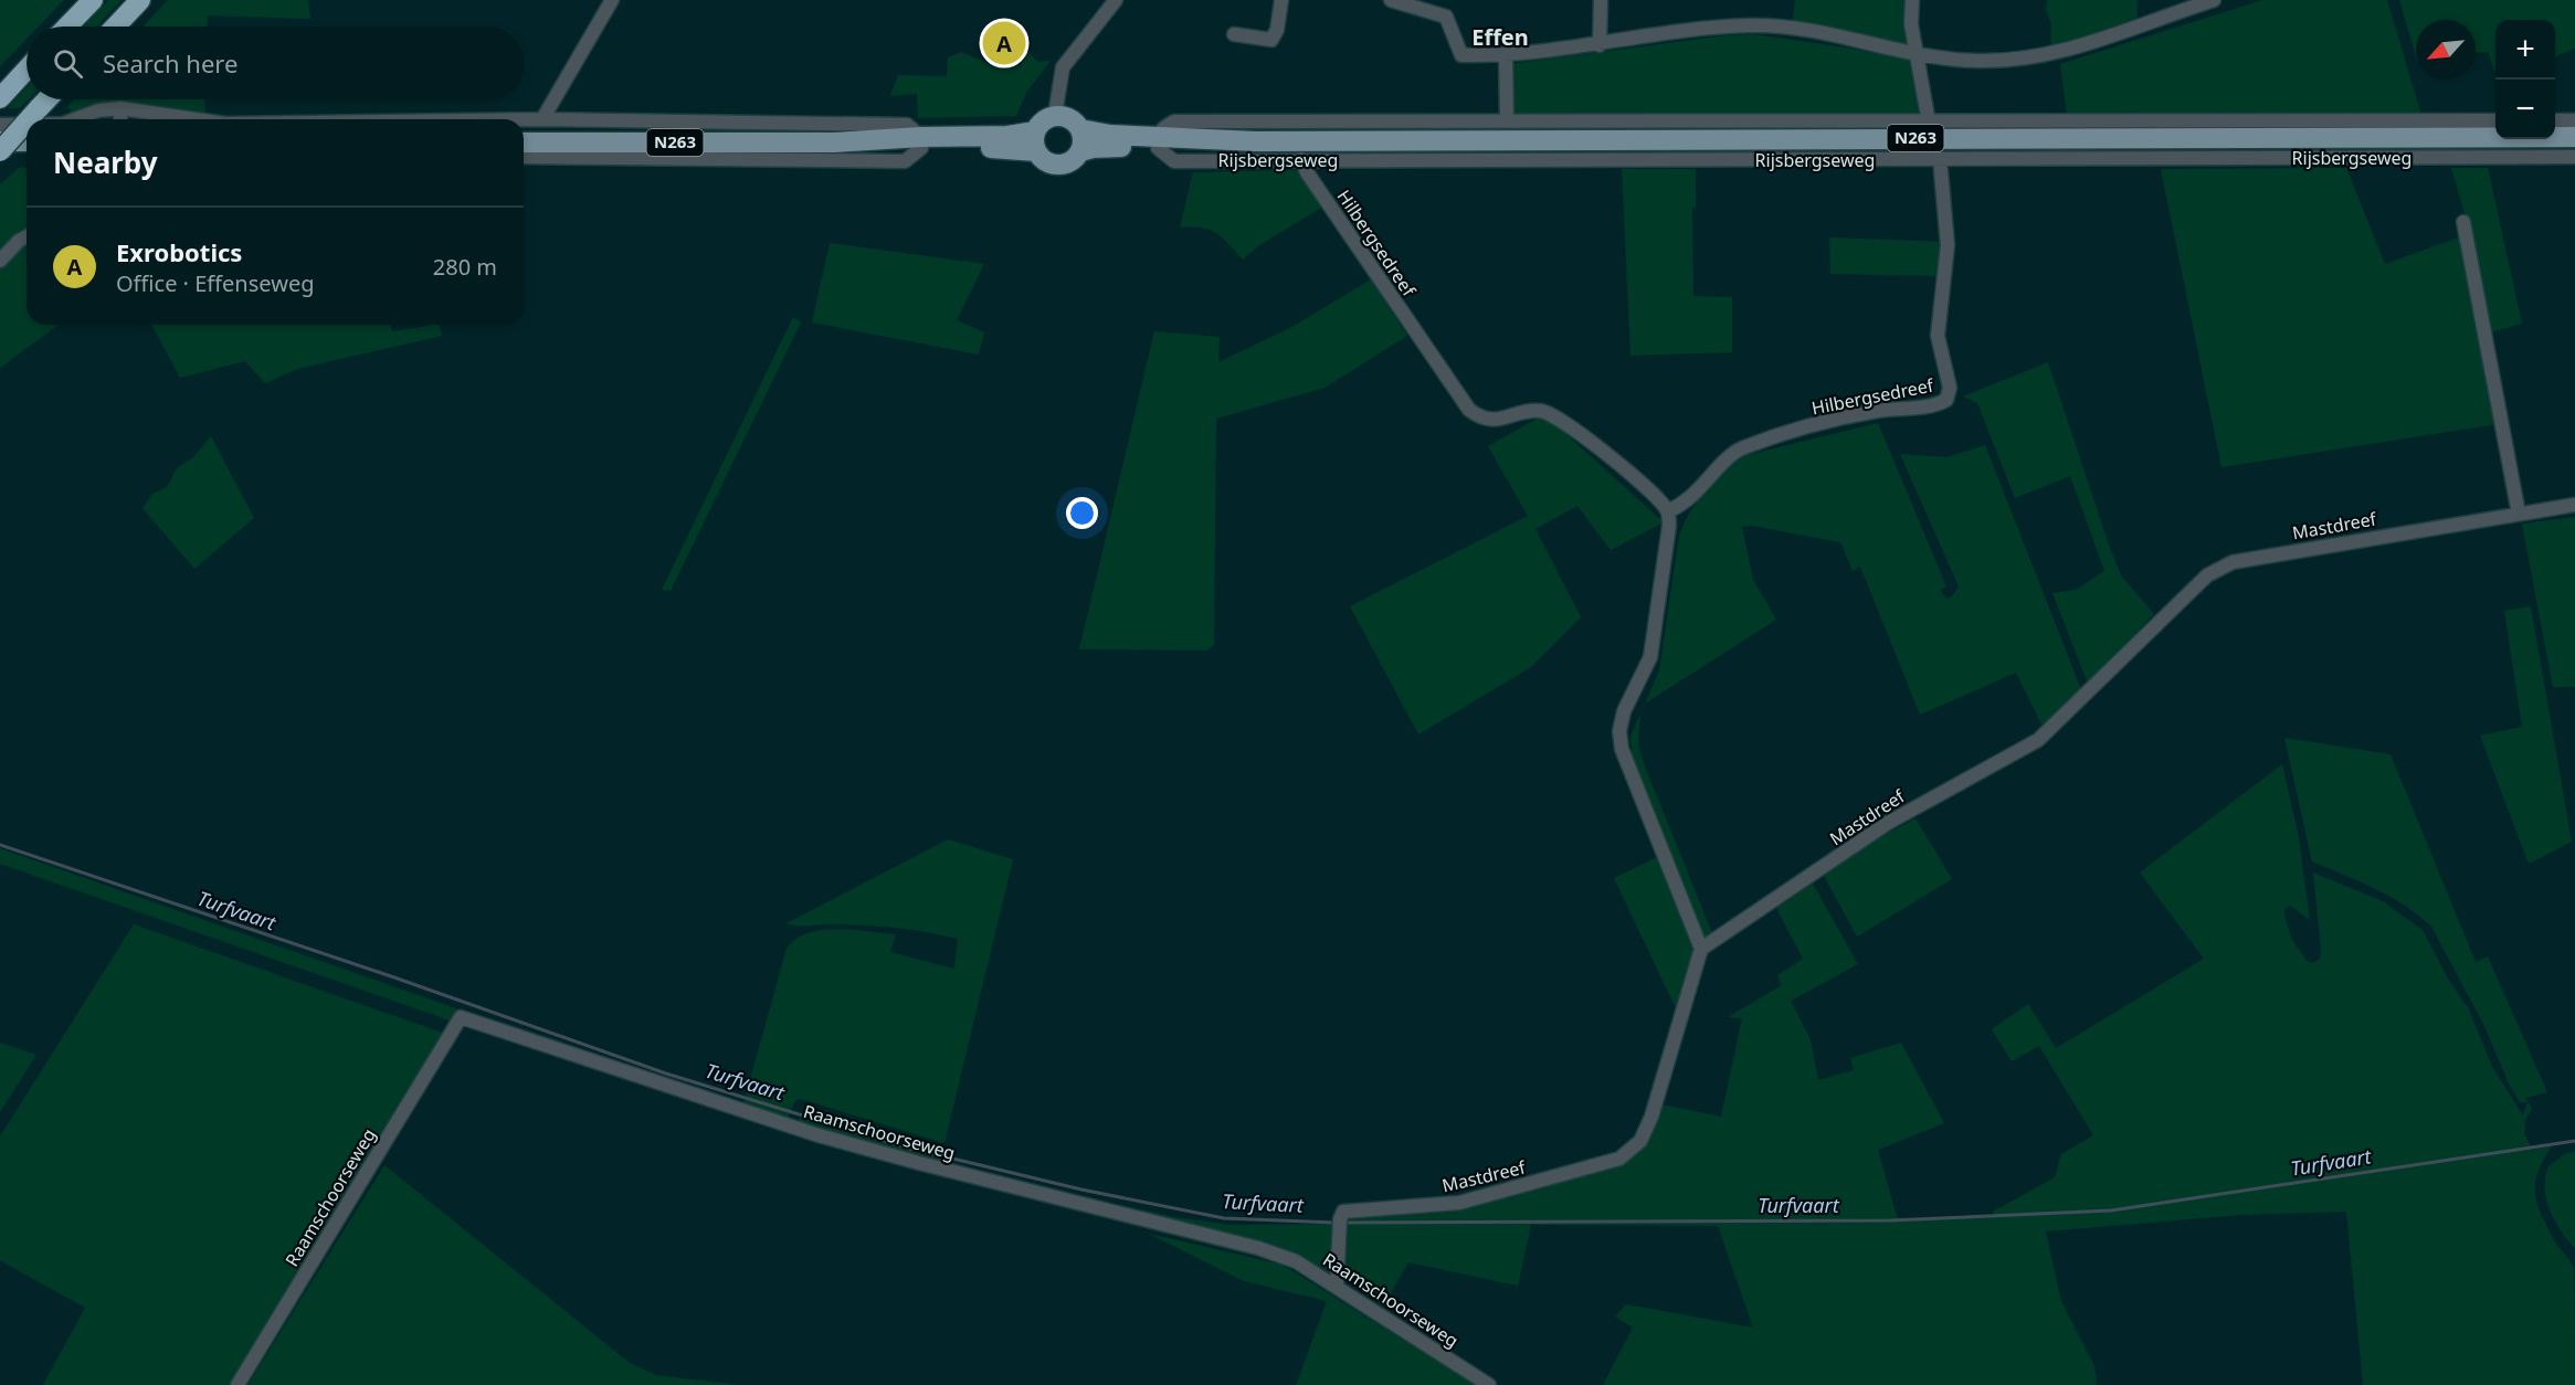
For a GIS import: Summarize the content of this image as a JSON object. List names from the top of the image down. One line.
{"streets":{"main road":["N263","Rijsbergseweg"],"street":["Hilbergsedreef","Mastdreef","Raamschoorseweg"]},"crossings":[["N263","Rijsbergseweg"],["Rijsbergseweg","Hilbergsedreef"],["Mastdreef","Raamschoorseweg"]],"districts":["Effen"],"water":["Turfvaart"],"north":"bottom left","page":{"pins":"A","map_buttons":["+","−"],"search":"Search here","heading":"Nearby","list":[{"mark":"A","name":"Exrobotics","note":"Office · Effenseweg","value":"280 m"}]}}
